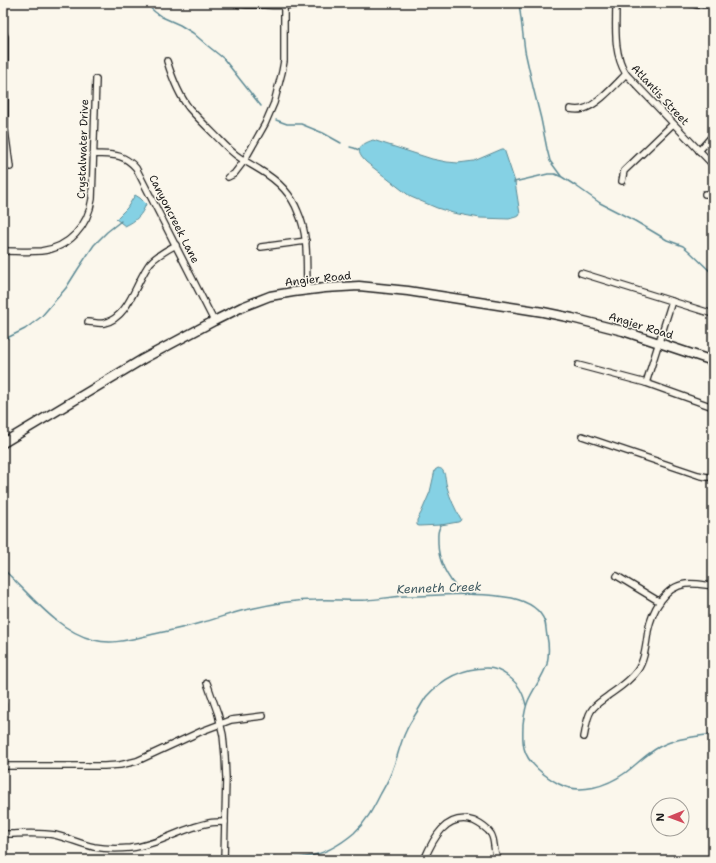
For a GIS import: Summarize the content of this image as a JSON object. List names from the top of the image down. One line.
{"streets":{"street":["Atlantis Street","Crystalwater Drive","Canyoncreek Lane","Angier Road"]},"crossings":[["Crystalwater Drive","Canyoncreek Lane"],["Canyoncreek Lane","Angier Road"]],"water":["Kenneth Creek"],"north":"left"}
